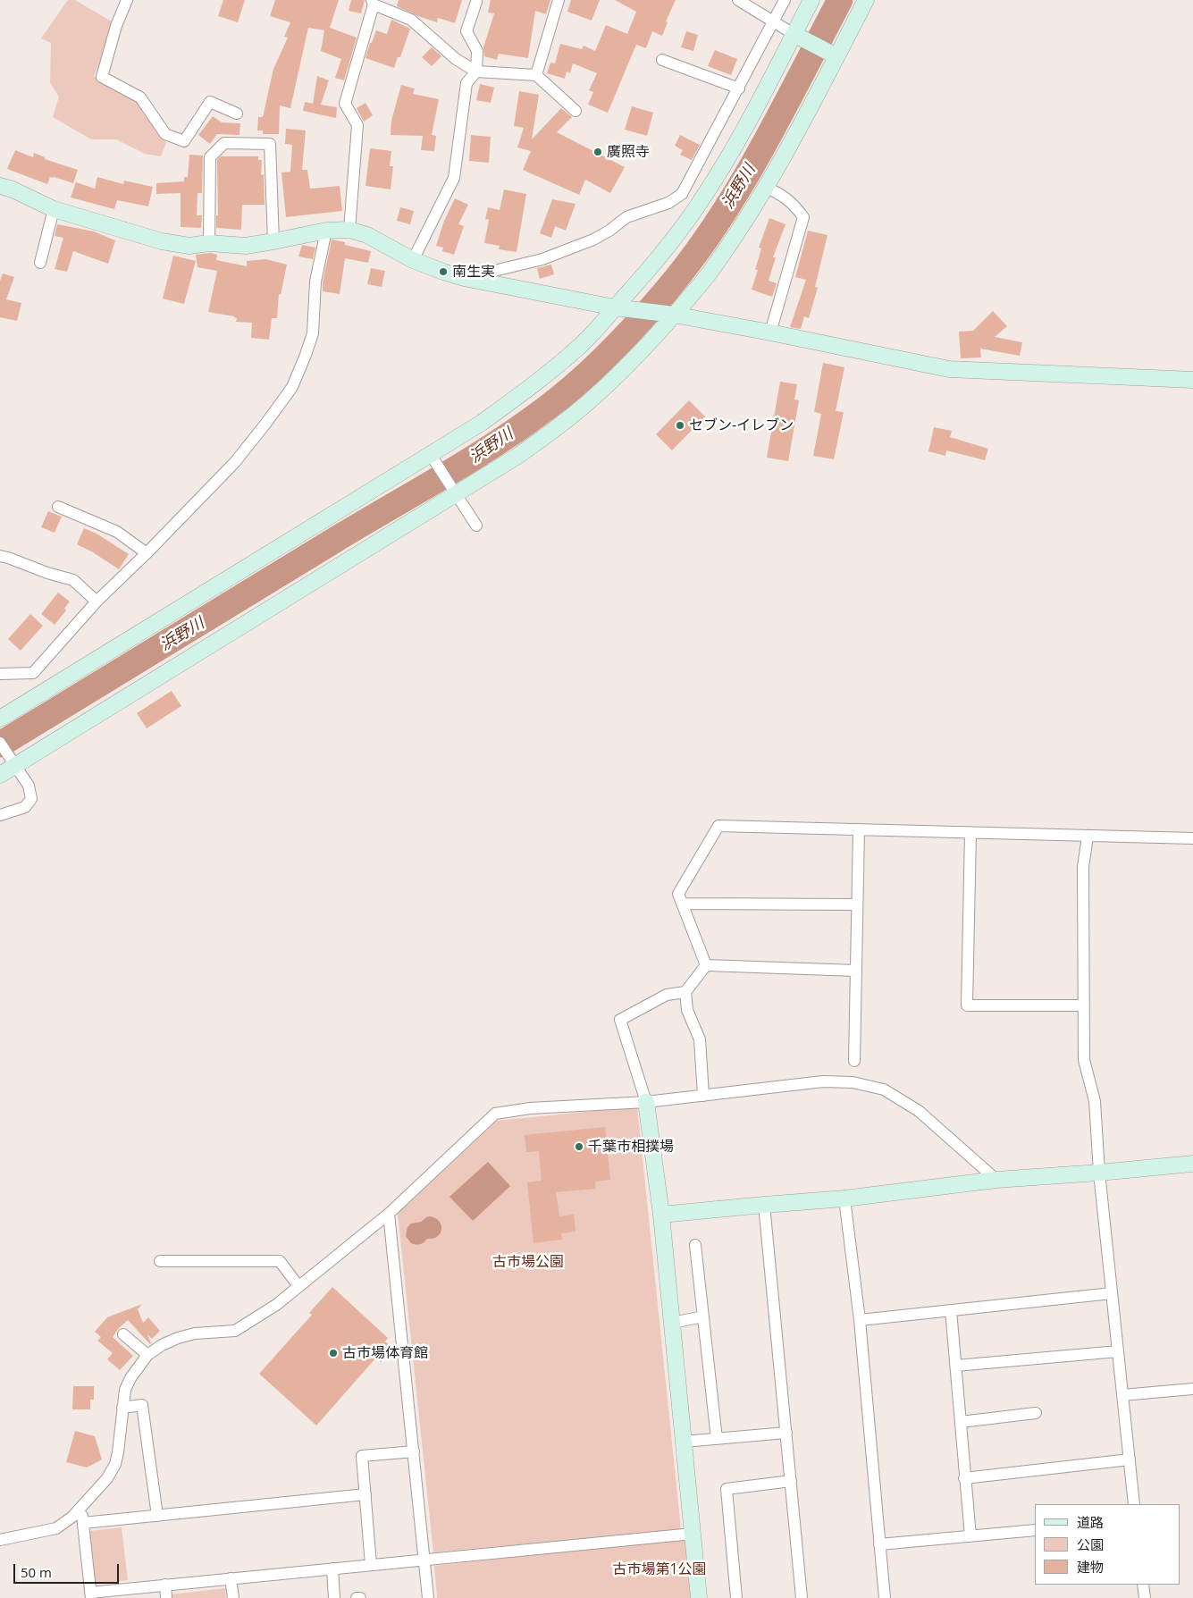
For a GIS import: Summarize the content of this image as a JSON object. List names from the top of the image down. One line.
{"water":["浜野川"],"parks":["古市場公園","古市場第1公園"],"places":["廣照寺","南生実","セブン-イレブン","千葉市相撲場","古市場体育館"],"legend":["道路","公園","建物"],"scale_bar":"50 m"}
